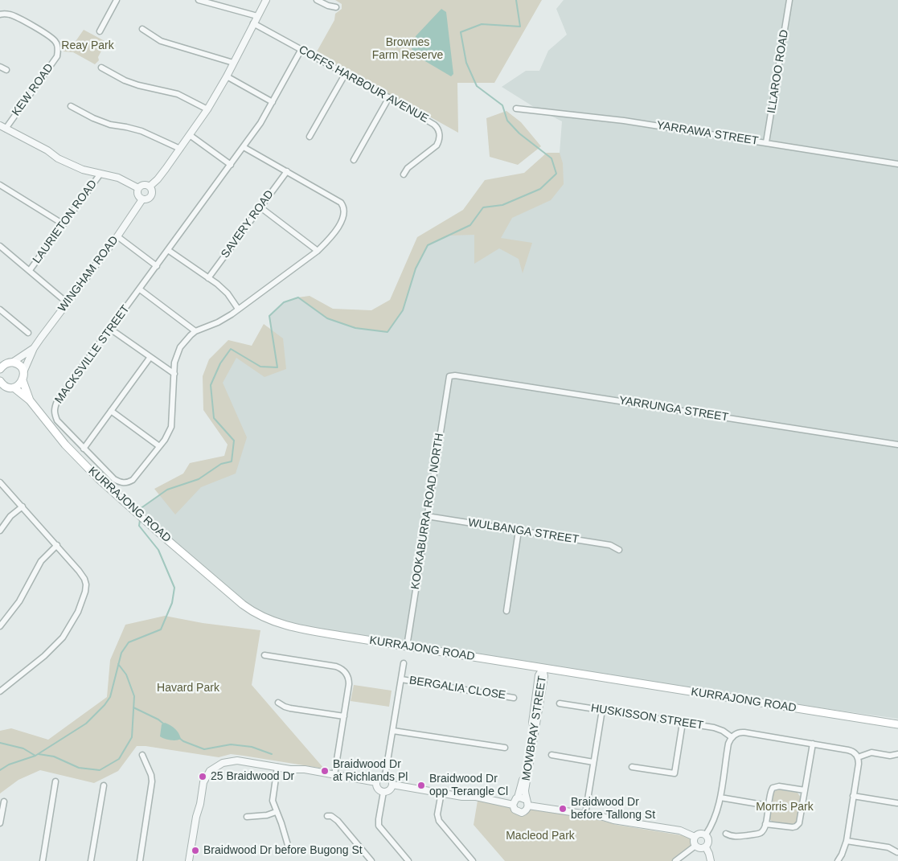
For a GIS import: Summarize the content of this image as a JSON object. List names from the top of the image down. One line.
{"streets":{"main road":["KURRAJONG ROAD"],"street":["ILLAROO ROAD","COFFS HARBOUR AVENUE","KEW ROAD","YARRAWA STREET","LAURIETON ROAD","SAVERY ROAD","WINGHAM ROAD","MACKSVILLE STREET","YARRUNGA STREET","KOOKABURRA ROAD NORTH","WULBANGA STREET","BERGALIA CLOSE","HUSKISSON STREET","MOWBRAY STREET"]},"crossings":[["ILLAROO ROAD","YARRAWA STREET"],["COFFS HARBOUR AVENUE","MACKSVILLE STREET"],["SAVERY ROAD","MACKSVILLE STREET"],["YARRUNGA STREET","KOOKABURRA ROAD NORTH"],["KURRAJONG ROAD","KOOKABURRA ROAD NORTH"],["KURRAJONG ROAD","MOWBRAY STREET"],["KOOKABURRA ROAD NORTH","WULBANGA STREET"]],"parks":["Brownes Farm Reserve","Reay Park","Havard Park","Morris Park","Macleod Park"],"places":["Braidwood Dr at Richlands Pl","25 Braidwood Dr","Braidwood Dr opp Terangle Cl","Braidwood Dr before Tallong St","Braidwood Dr before Bugong St"]}
